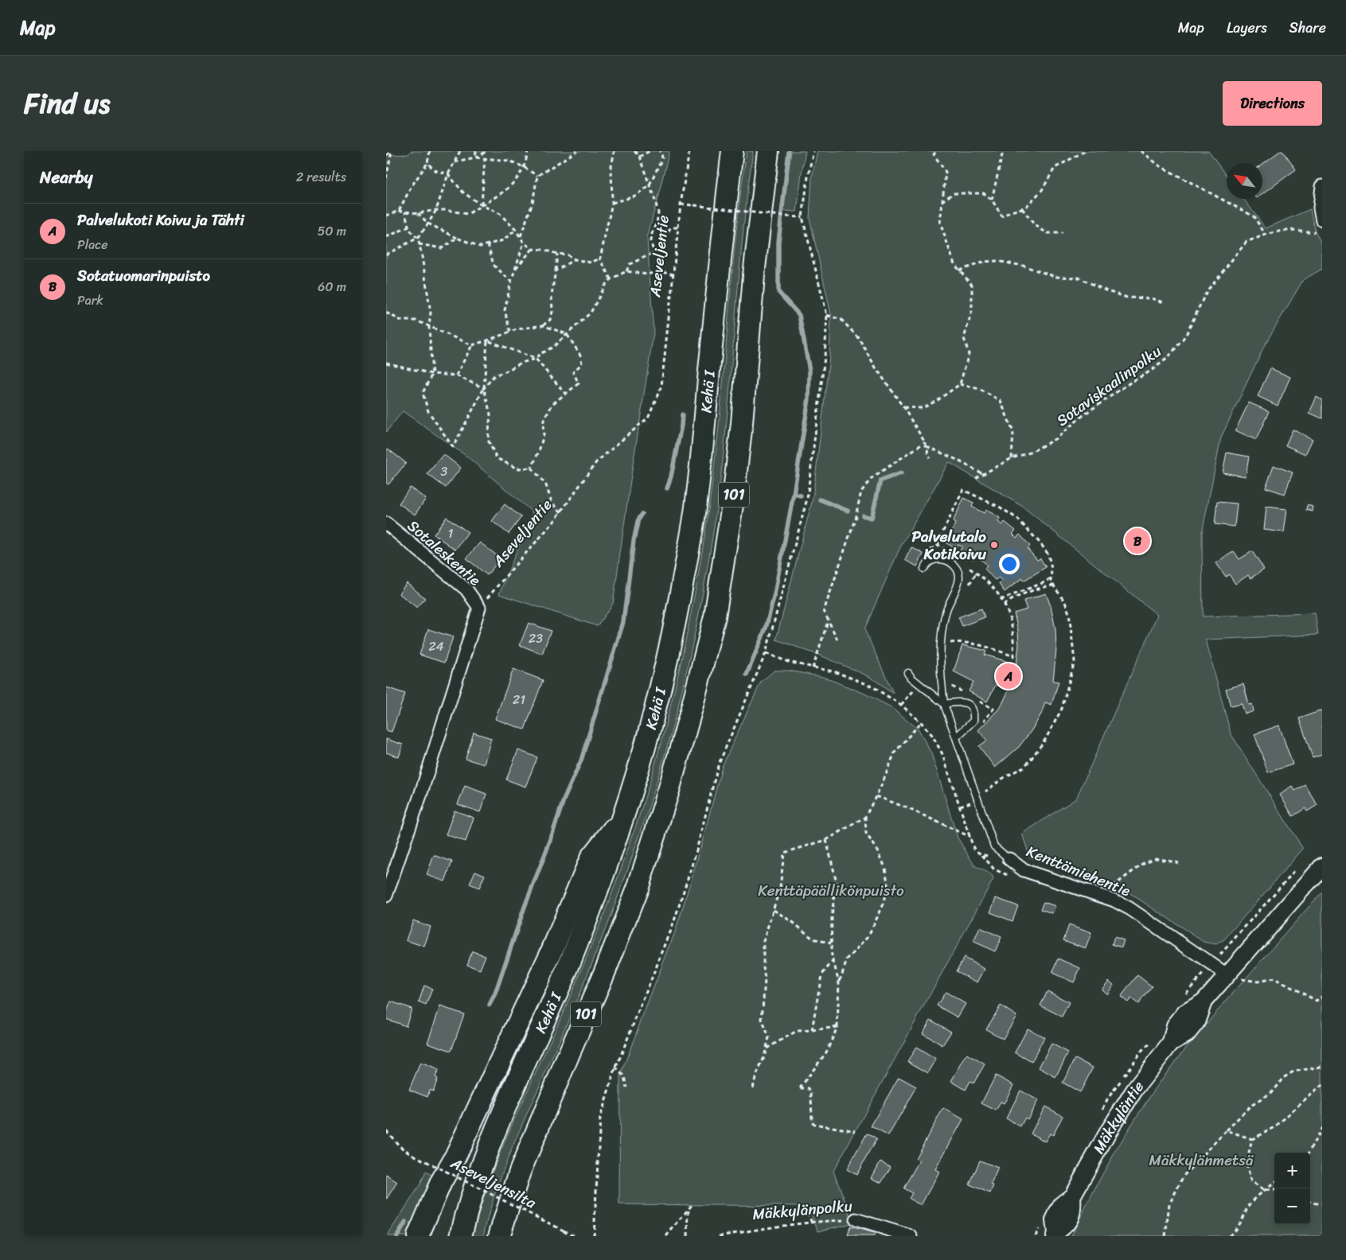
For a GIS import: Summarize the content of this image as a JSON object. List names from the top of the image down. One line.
{"streets":{"highway":["Kehä I","101"],"street":["Sotaleskentie","Kenttämiehentie","Mäkkyläntie","Mäkkylänpolku"],"path":["Aseveljentie","Sotaviskaalinpolku","Aseveljensilta"]},"crossings":[["Aseveljentie","Sotaleskentie"],["Kehä I","101"],["Kenttämiehentie","Mäkkyläntie"]],"parks":["Kenttäpäällikönpuisto","Mäkkylänmetsä"],"places":["Palvelutalo Kotikoivu"],"house_numbers":["3","1","23","24","21"],"north":"top left","page":{"header":"Map","nav":["Map","Layers","Share"],"title":"Find us","buttons":"Directions","heading":["Nearby","2 results"],"list":[{"mark":"A","name":"Palvelukoti Koivu ja Tähti","note":"Place","value":"50 m"},{"mark":"B","name":"Sotatuomarinpuisto","note":"Park","value":"60 m"}],"pins":["B","A"],"map_buttons":["+","−"]}}
